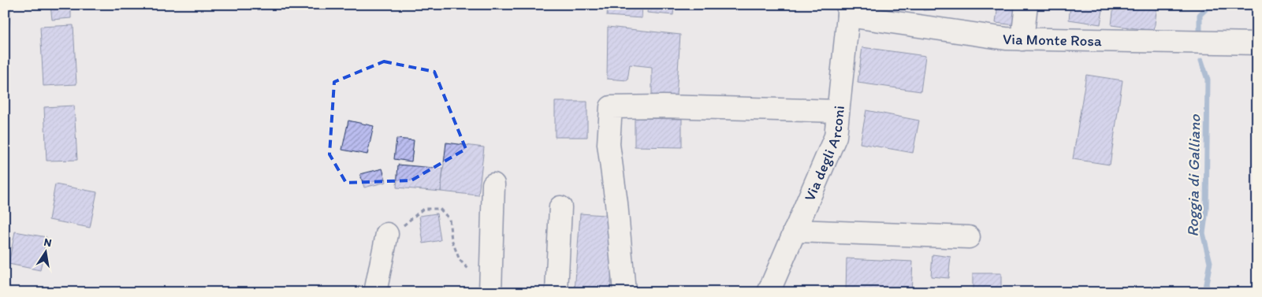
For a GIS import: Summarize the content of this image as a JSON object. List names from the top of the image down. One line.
{"streets":{"street":["Via Monte Rosa","Via degli Arconi"]},"crossings":[["Via Monte Rosa","Via degli Arconi"]],"water":["Roggia di Galliano"],"north":"top"}
